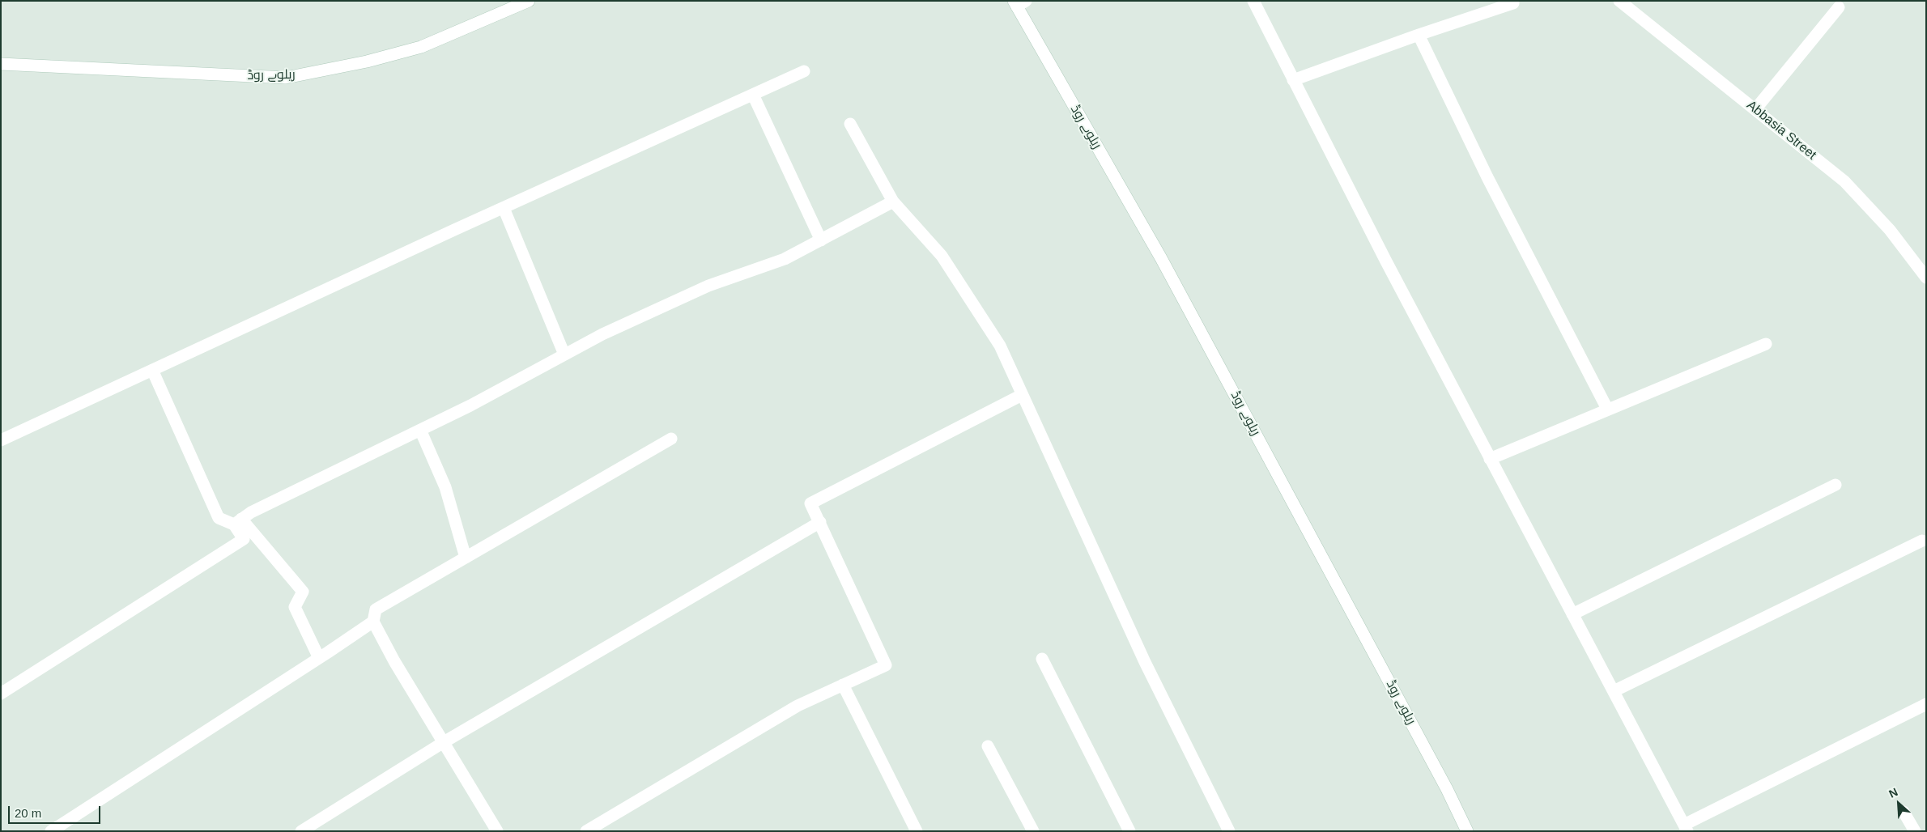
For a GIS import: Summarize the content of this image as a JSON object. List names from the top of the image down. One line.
{"streets":{"street":["ریلوے روڈ","Abbasia Street"]},"scale_bar":"20 m","north":"top left"}
